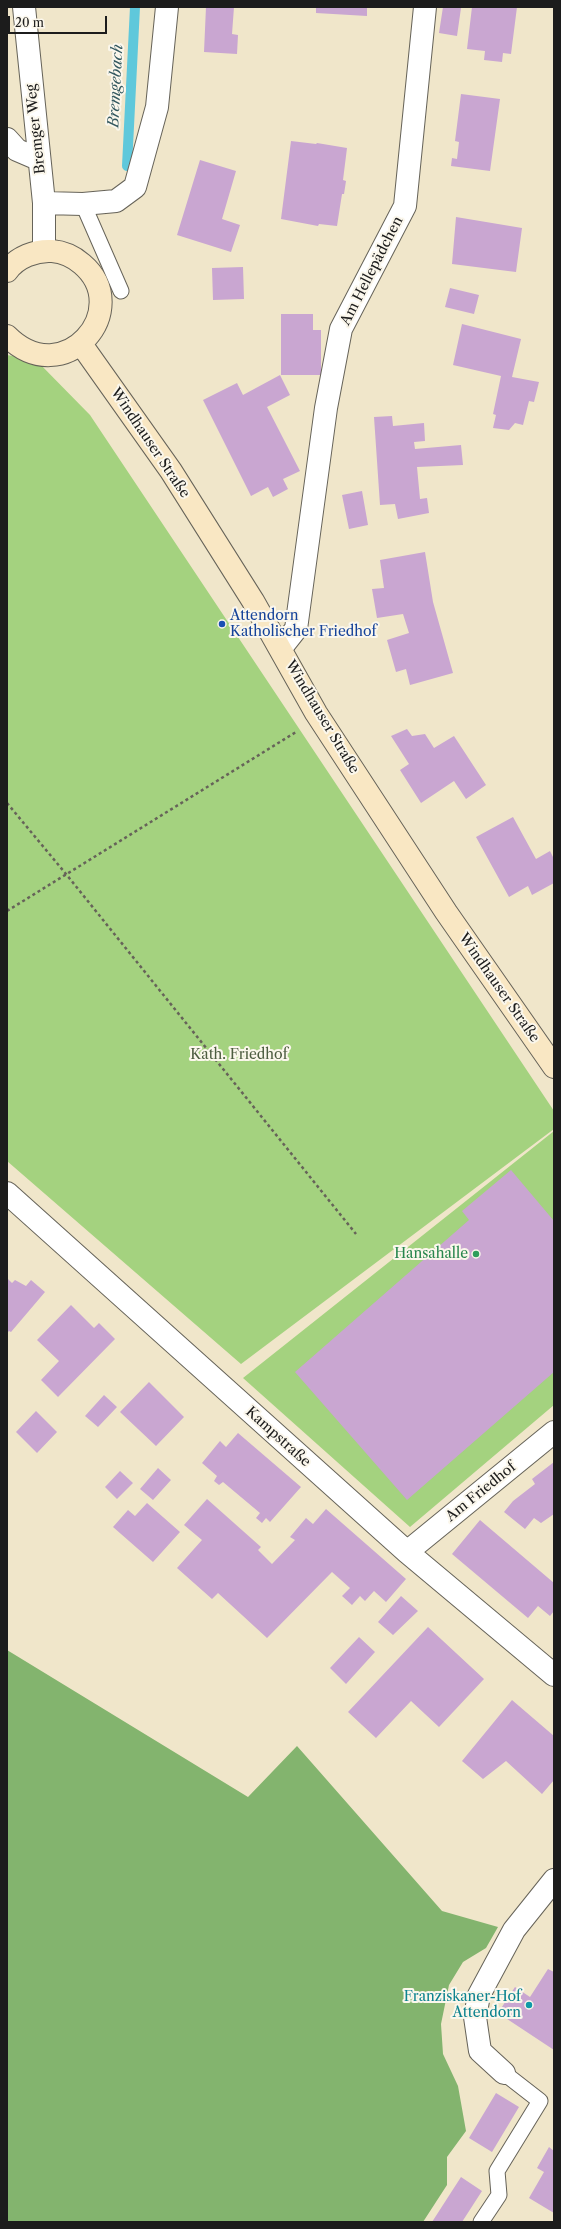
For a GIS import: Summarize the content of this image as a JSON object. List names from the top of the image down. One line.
{"streets":{"main road":["Windhauser Straße"],"street":["Bremger Weg","Am Hellepädchen","Kampstraße","Am Friedhof"]},"crossings":[["Am Hellepädchen","Windhauser Straße"],["Kampstraße","Am Friedhof"]],"water":["Bremgebach"],"parks":["Kath. Friedhof"],"places":["Attendorn Katholischer Friedhof","Hansahalle","Franziskaner-Hof Attendorn"],"scale_bar":"20 m"}
